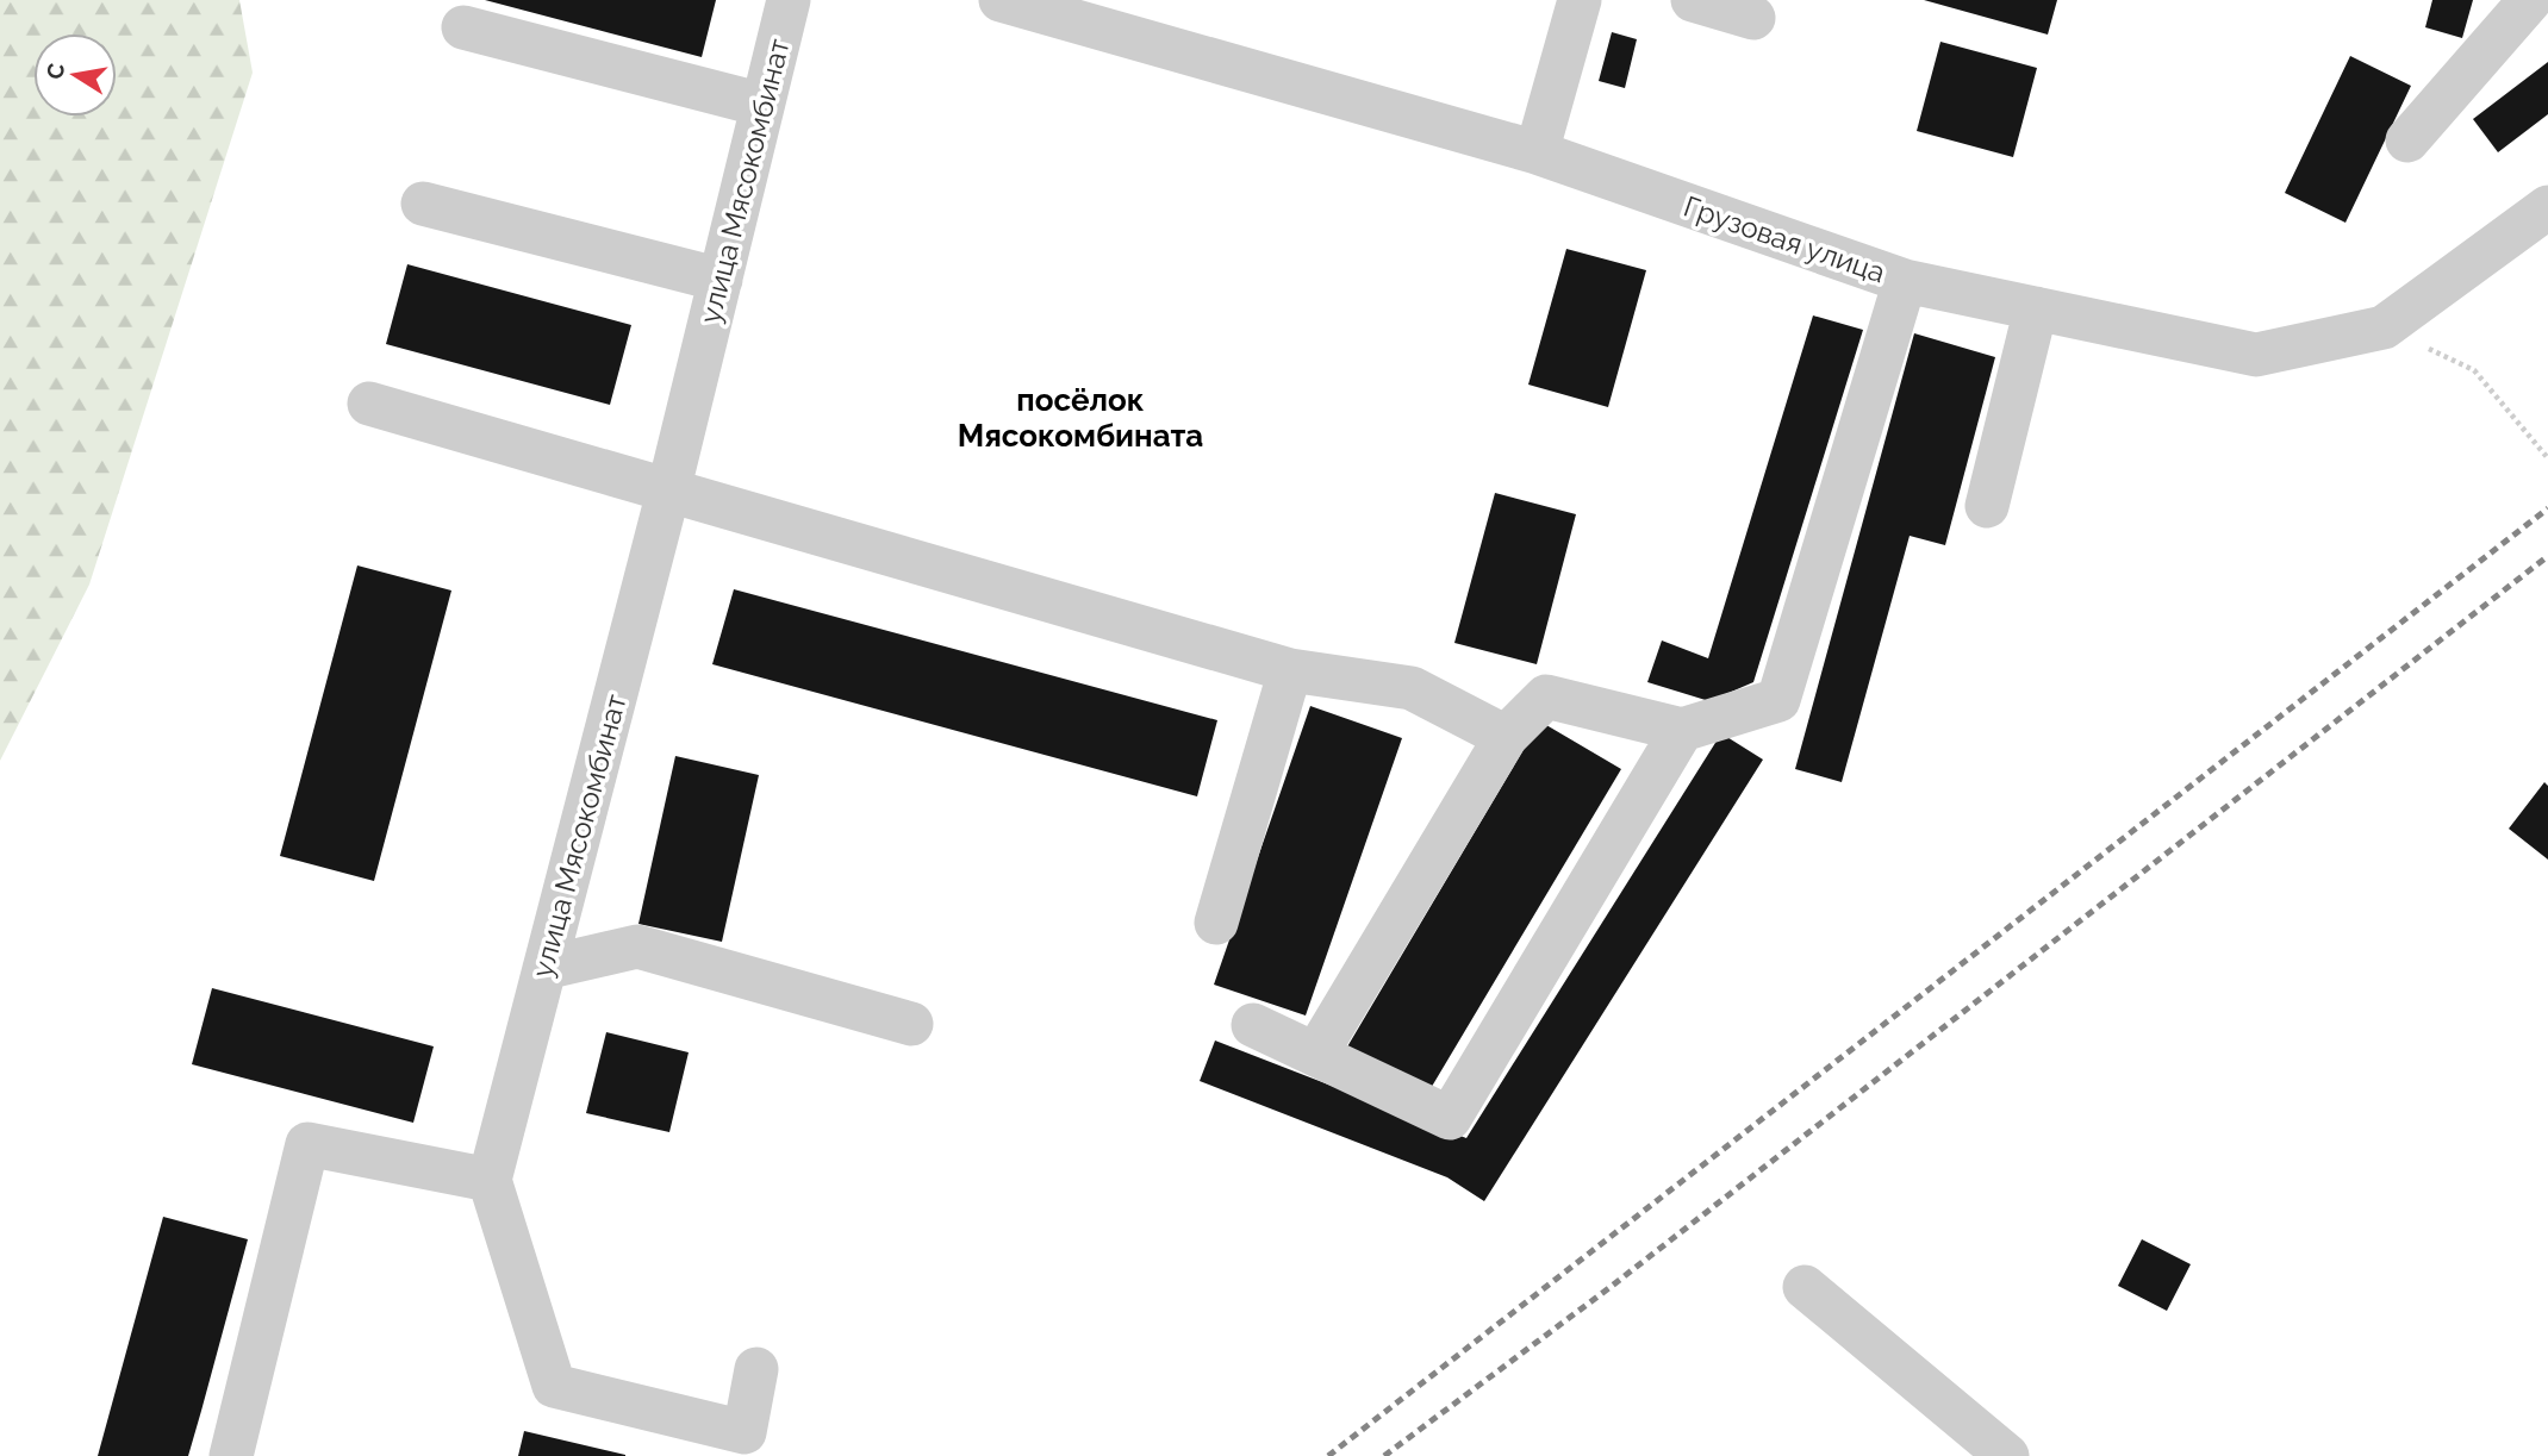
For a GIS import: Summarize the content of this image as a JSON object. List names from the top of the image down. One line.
{"streets":{"street":["улица Мясокомбинат","Грузовая улица"]},"districts":["посёлок Мясокомбината"],"north":"left"}
